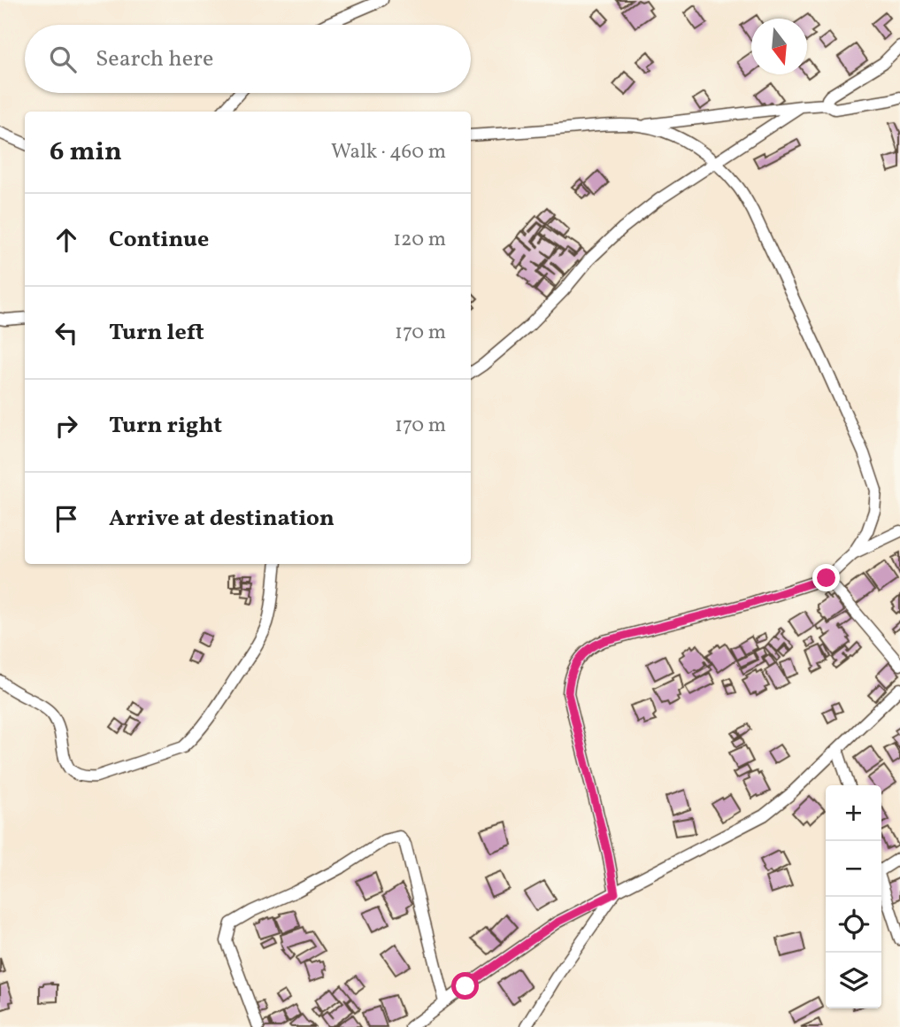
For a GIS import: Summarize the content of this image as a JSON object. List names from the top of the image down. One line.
{"north":"bottom","page":{"search":"Search here","heading":["6 min","Walk · 460 m"],"list":[["Continue","120 m"],["Turn left","170 m"],["Turn right","170 m"],"Arrive at destination"],"map_buttons":["+","−"]}}
